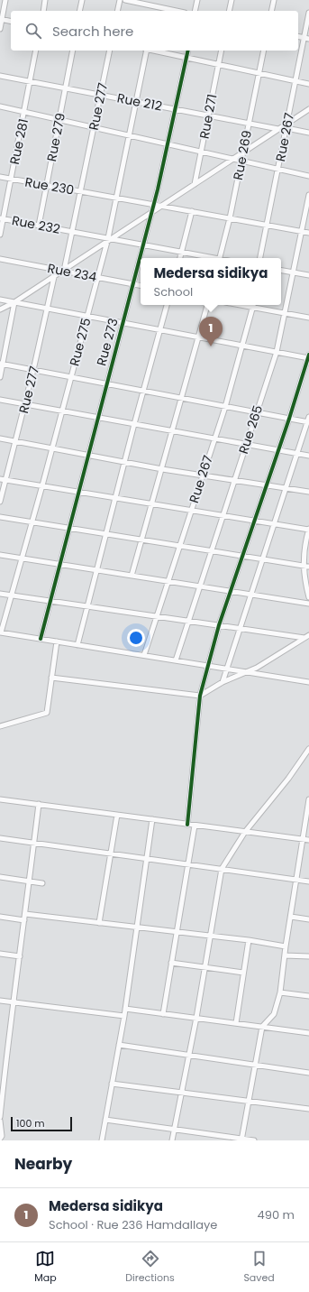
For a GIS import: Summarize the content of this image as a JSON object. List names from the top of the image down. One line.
{"streets":{"street":["Rue 212","Rue 277","Rue 271","Rue 279","Rue 267","Rue 281","Rue 269","Rue 230","Rue 232","Rue 234","Rue 275","Rue 273","Rue 265"]},"crossings":[["Rue 212","Rue 277"],["Rue 212","Rue 271"],["Rue 212","Rue 279"],["Rue 212","Rue 281"],["Rue 212","Rue 269"],["Rue 212","Rue 275"],["Rue 212","Rue 273"],["Rue 277","Rue 230"],["Rue 277","Rue 232"],["Rue 277","Rue 234"],["Rue 279","Rue 230"],["Rue 279","Rue 232"],["Rue 267","Rue 230"],["Rue 281","Rue 230"],["Rue 281","Rue 232"],["Rue 269","Rue 230"],["Rue 230","Rue 275"],["Rue 230","Rue 273"],["Rue 230","Rue 265"],["Rue 232","Rue 275"],["Rue 232","Rue 273"],["Rue 234","Rue 275"],["Rue 234","Rue 273"]],"scale_bar":"100 m","page":{"search":"Search here","popup":["Medersa sidikya","School"],"pins":"1","scale":"100 m","heading":"Nearby","list":[{"mark":"1","name":"Medersa sidikya","note":"School · Rue 236 Hamdallaye","value":"490 m"}],"nav":["Map","Directions","Saved"]}}
